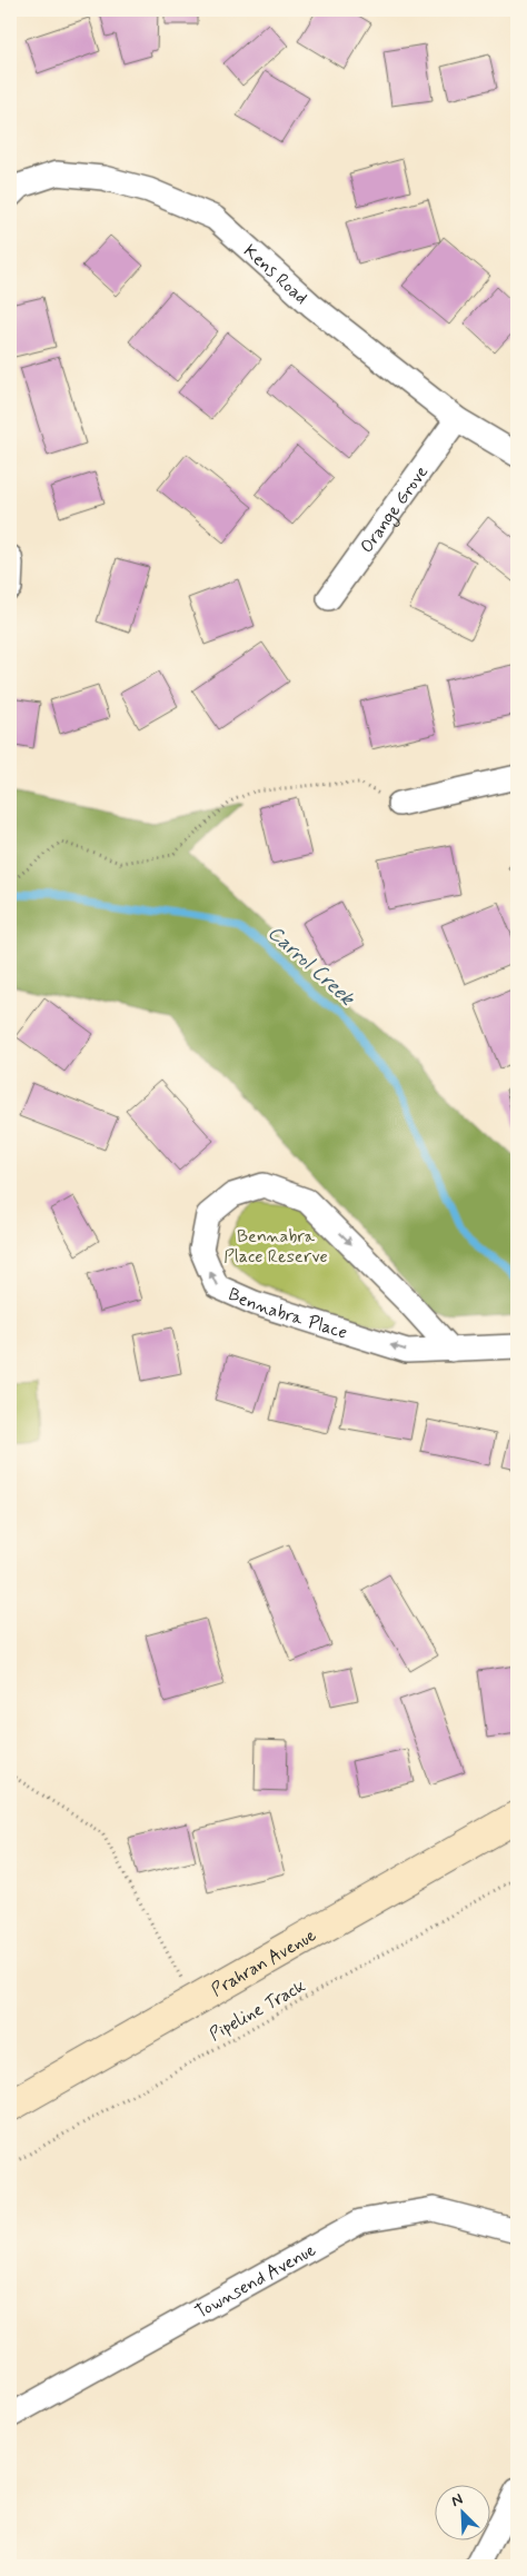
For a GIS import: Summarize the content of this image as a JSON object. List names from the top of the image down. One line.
{"streets":{"street":["Kens Road","Orange Grove","Bennabra Place","Prahran Avenue","Townsend Avenue"],"path":["Pipeline Track"]},"crossings":[["Kens Road","Orange Grove"]],"water":["Carrol Creek"],"parks":["Bennabra Place Reserve"],"north":"top left"}
